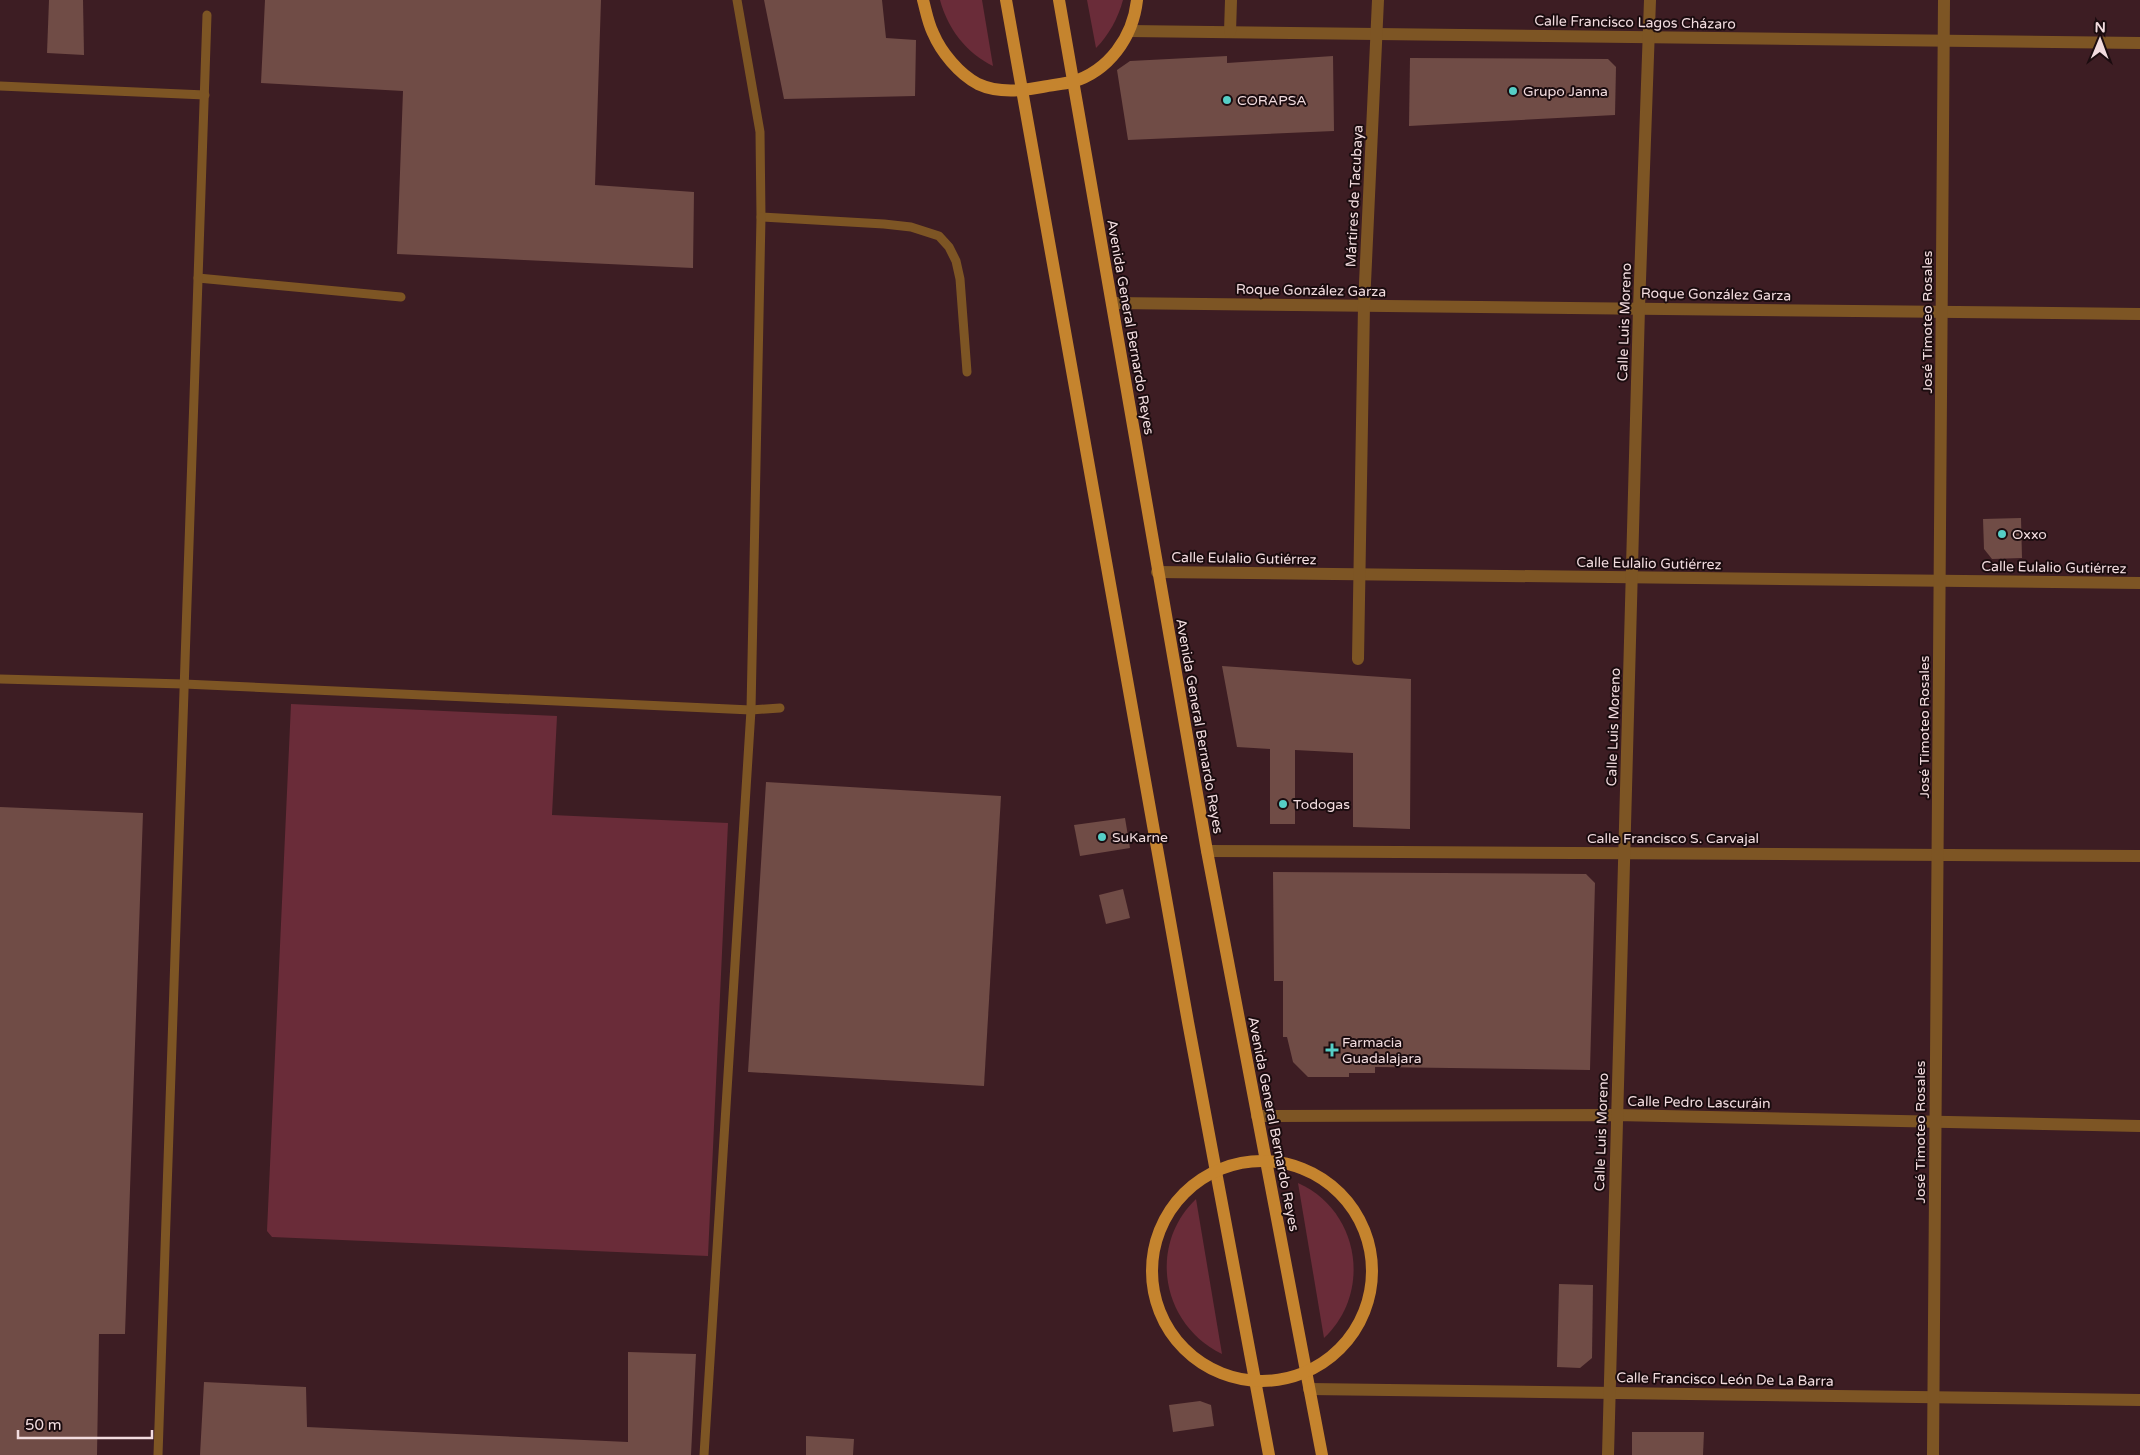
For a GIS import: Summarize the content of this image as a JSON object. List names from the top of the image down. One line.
{"streets":{"main road":["Avenida General Bernardo Reyes"],"street":["Calle Francisco Lagos Cházaro","Mártires de Tacubaya","Roque González Garza","Calle Luis Moreno","José Timoteo Rosales","Calle Eulalio Gutiérrez","Calle Francisco S. Carvajal","Calle Pedro Lascuráin","Calle Francisco León De La Barra"]},"crossings":[["Calle Francisco Lagos Cházaro","Mártires de Tacubaya"],["Calle Francisco Lagos Cházaro","Calle Luis Moreno"],["Calle Francisco Lagos Cházaro","José Timoteo Rosales"],["Mártires de Tacubaya","Roque González Garza"],["Mártires de Tacubaya","Calle Eulalio Gutiérrez"],["Roque González Garza","Calle Luis Moreno"],["Roque González Garza","José Timoteo Rosales"],["Roque González Garza","Avenida General Bernardo Reyes"],["Calle Luis Moreno","Calle Eulalio Gutiérrez"],["Calle Luis Moreno","Calle Francisco S. Carvajal"],["Calle Luis Moreno","Calle Pedro Lascuráin"],["Calle Luis Moreno","Calle Francisco León De La Barra"],["José Timoteo Rosales","Calle Eulalio Gutiérrez"],["José Timoteo Rosales","Calle Francisco S. Carvajal"],["José Timoteo Rosales","Calle Pedro Lascuráin"],["José Timoteo Rosales","Calle Francisco León De La Barra"],["Avenida General Bernardo Reyes","Calle Eulalio Gutiérrez"],["Avenida General Bernardo Reyes","Calle Francisco S. Carvajal"],["Avenida General Bernardo Reyes","Calle Pedro Lascuráin"],["Avenida General Bernardo Reyes","Calle Francisco León De La Barra"]],"places":{"other":["Grupo Janna","CORAPSA","Oxxo","Todogas","SuKarne"],"health":["Farmacia Guadalajara"]},"scale_bar":"50 m","north":"top"}
